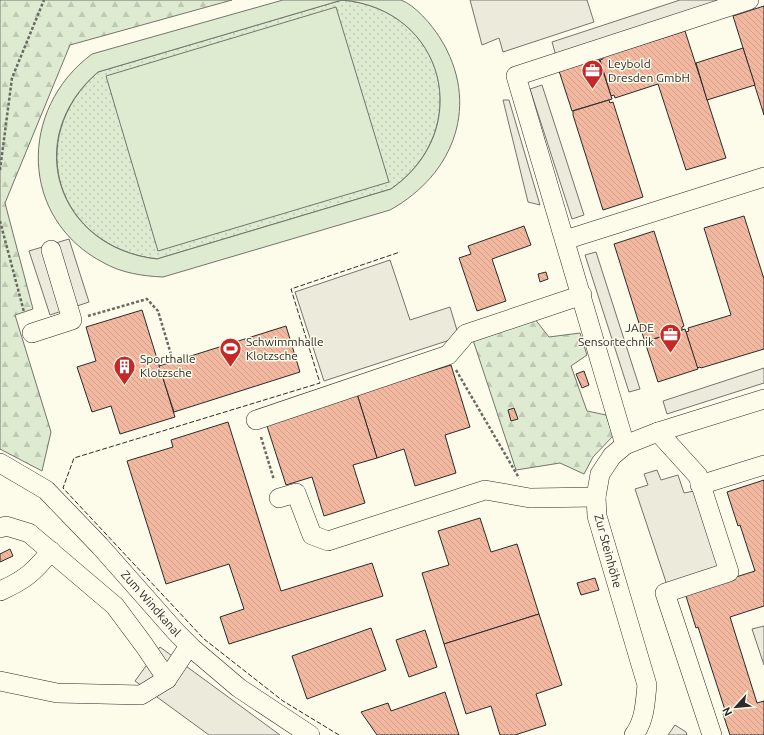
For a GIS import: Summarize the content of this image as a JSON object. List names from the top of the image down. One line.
{"streets":{"street":["Zur Steinhöhe","Zum Windkanal"]},"places":{"office":["Leybold Dresden GmbH","JADE Sensortechnik"],"sports":["Schwimmhalle Klotzsche"],"building":["Sporthalle Klotzsche"]},"north":"bottom left"}
